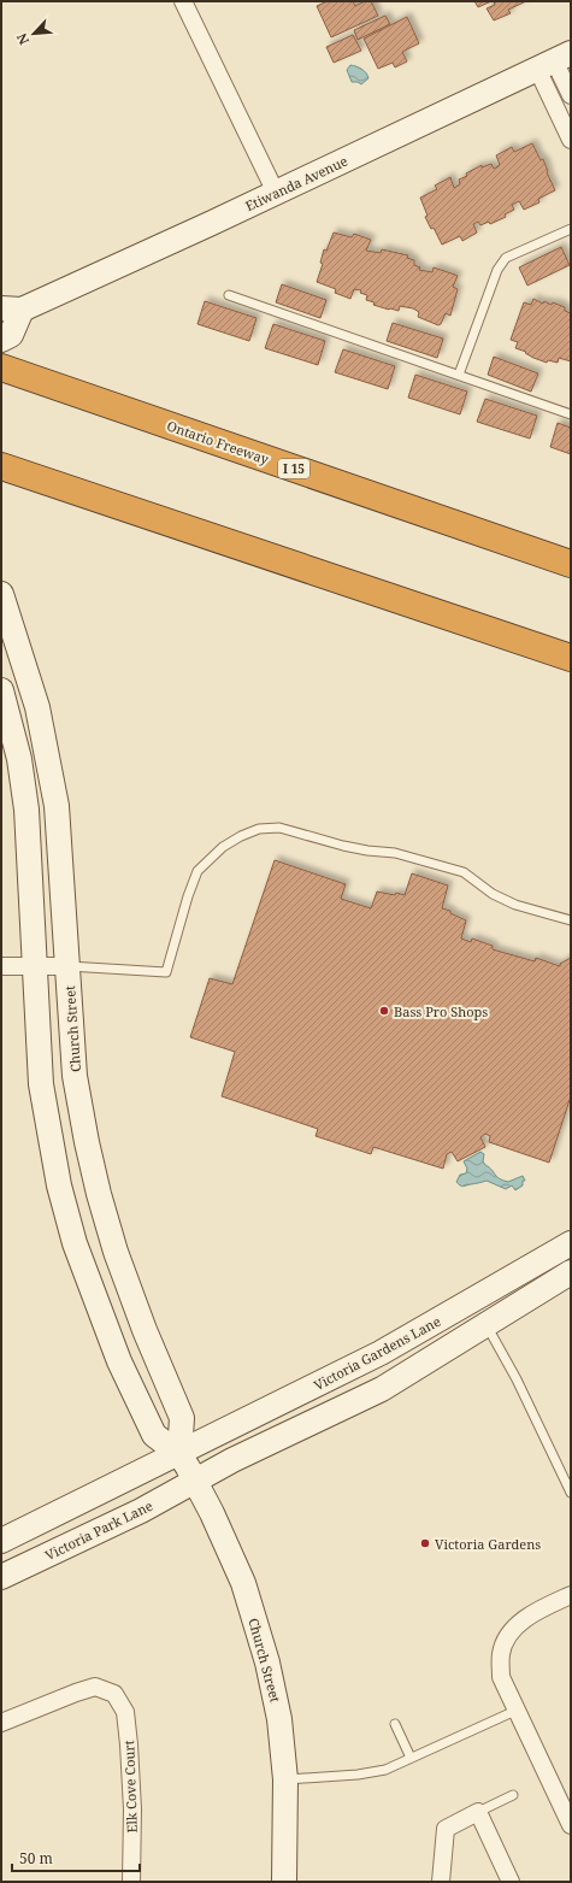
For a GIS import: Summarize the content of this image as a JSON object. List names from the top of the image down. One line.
{"streets":{"highway":["Ontario Freeway","I 15"],"main road":["Etiwanda Avenue","Church Street","Victoria Gardens Lane","Victoria Park Lane"],"street":["Elk Cove Court"]},"crossings":[["Church Street","Victoria Gardens Lane"],["Church Street","Victoria Park Lane"]],"places":["Bass Pro Shops","Victoria Gardens"],"scale_bar":"50 m","north":"bottom left"}
